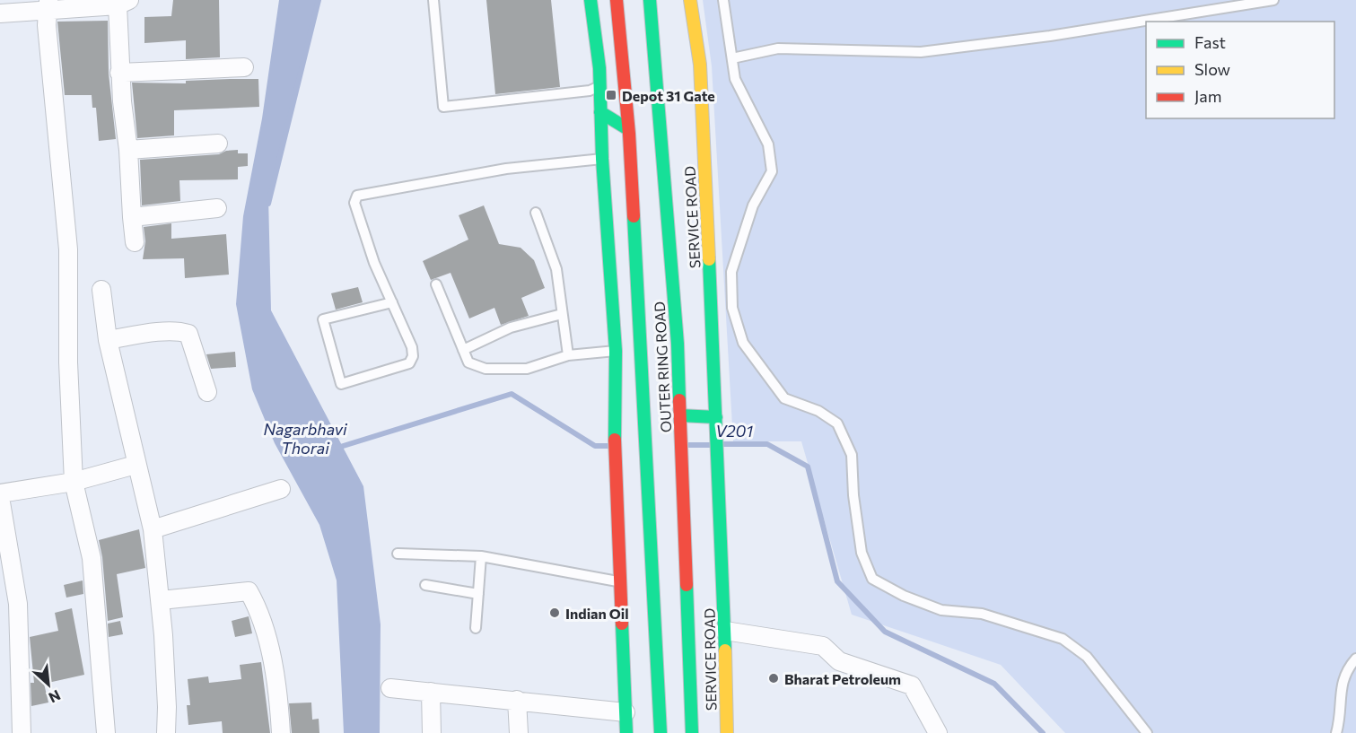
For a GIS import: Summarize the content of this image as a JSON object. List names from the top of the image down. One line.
{"streets":{"main road":["SERVICE ROAD","OUTER RING ROAD"]},"water":["Nagarbhavi Thorai","V201"],"places":{"transit":["Depot 31 Gate"],"other":["Indian Oil","Bharat Petroleum"]},"legend":["Fast","Slow","Jam"],"north":"bottom right"}
